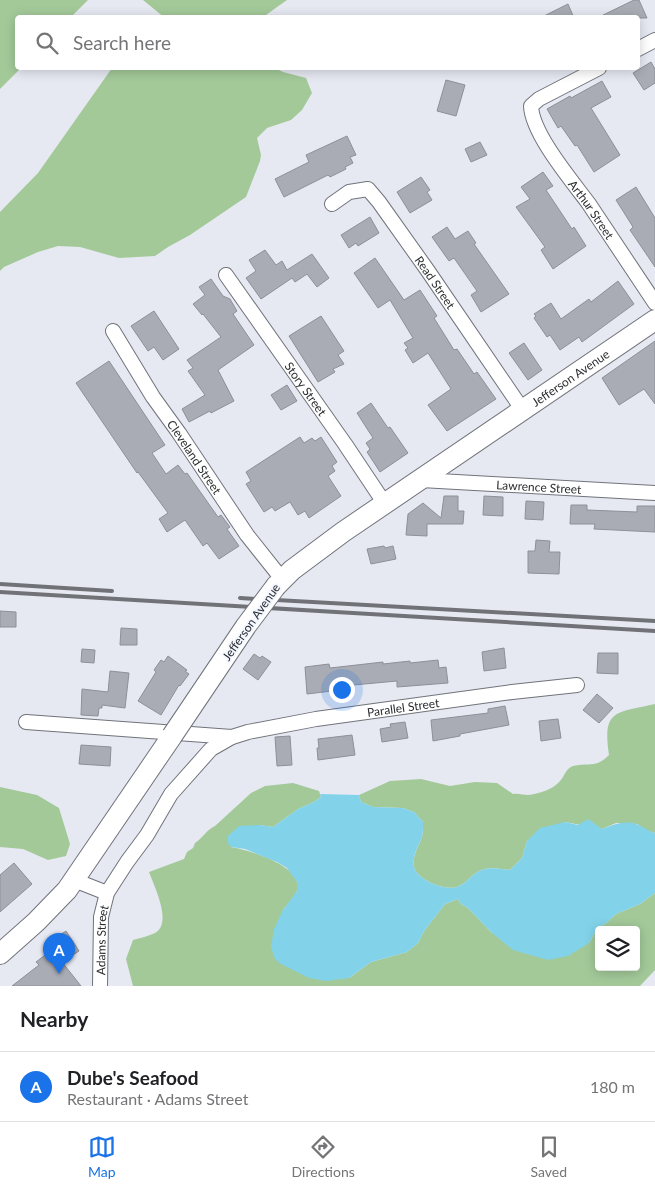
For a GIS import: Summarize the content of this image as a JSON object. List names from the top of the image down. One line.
{"streets":{"main road":["Jefferson Avenue"],"street":["Arthur Street","Read Street","Story Street","Cleveland Street","Lawrence Street","Parallel Street","Adams Street"]},"crossings":[["Read Street","Jefferson Avenue"],["Jefferson Avenue","Story Street"],["Jefferson Avenue","Cleveland Street"],["Jefferson Avenue","Lawrence Street"],["Parallel Street","Adams Street"]],"page":{"search":"Search here","pins":"A","heading":"Nearby","list":[{"mark":"A","name":"Dube's Seafood","note":"Restaurant · Adams Street","value":"180 m"}],"nav":["Map","Directions","Saved"]}}
